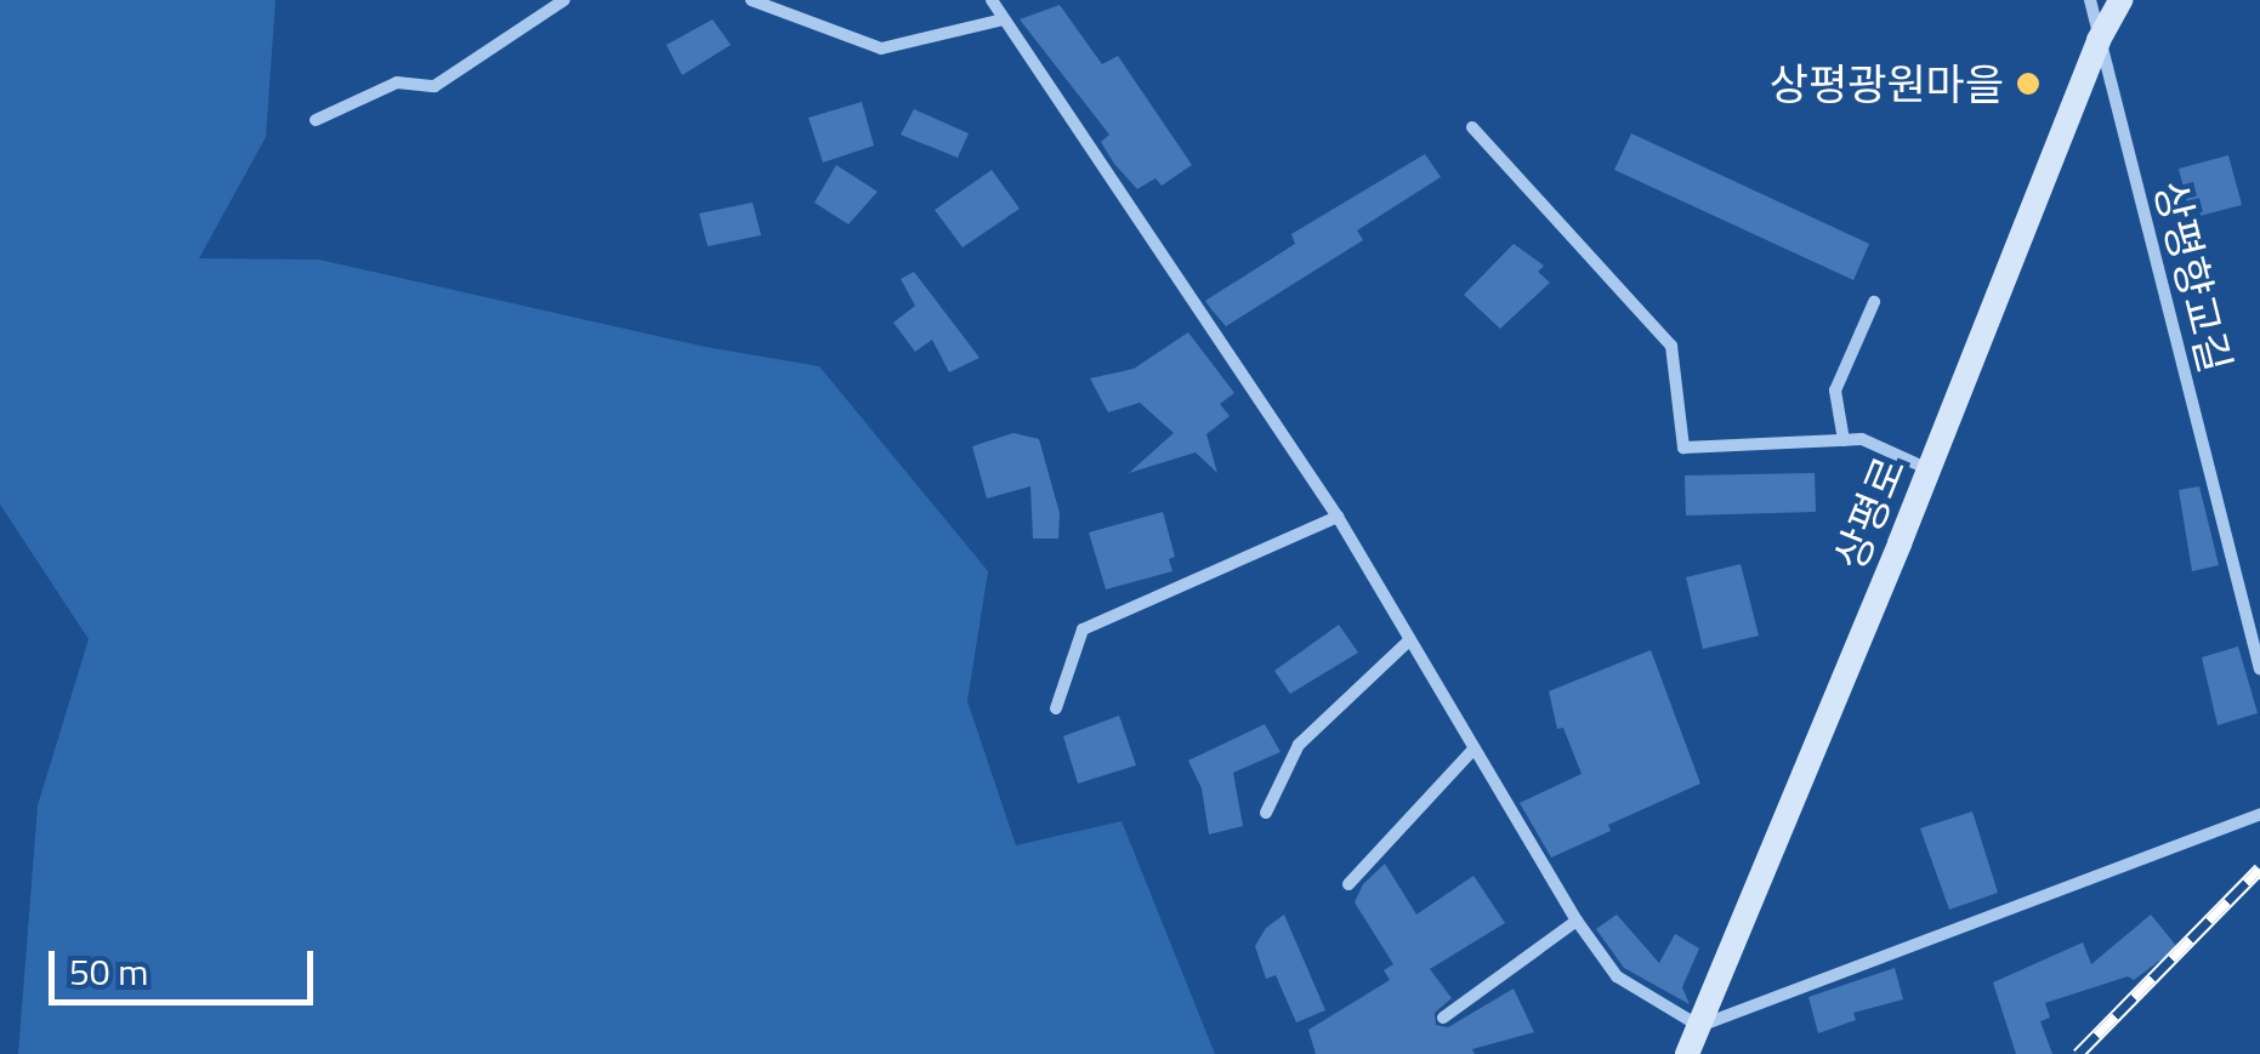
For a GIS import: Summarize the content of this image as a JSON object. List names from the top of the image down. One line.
{"streets":{"main road":["상평로"],"street":["상평향교길"]},"crossings":[["상평향교길","상평로"]],"places":["상평광원마을"],"scale_bar":"50 m"}
